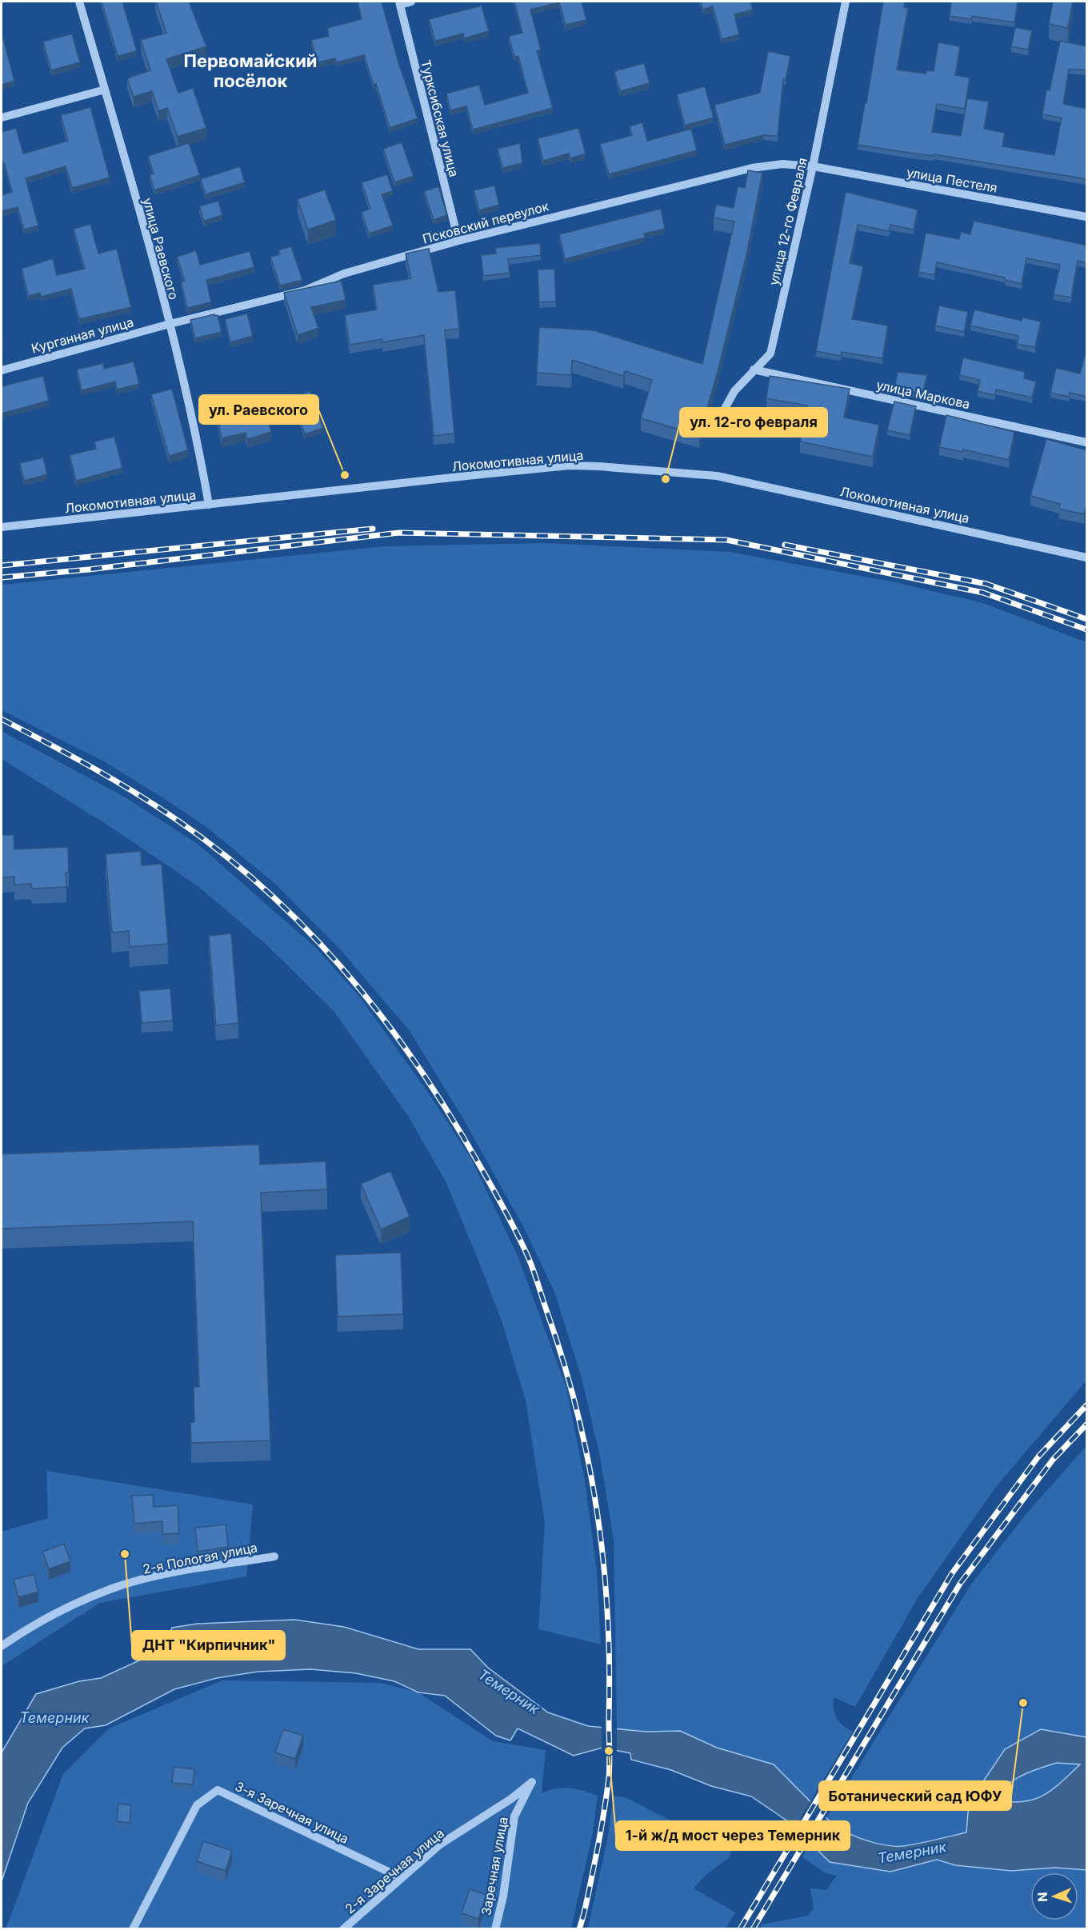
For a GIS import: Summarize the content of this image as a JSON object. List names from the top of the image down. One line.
{"streets":{"street":["Турксибская улица","улица Пестеля","улица 12-го Февраля","Псковский переулок","улица Раевского","Курганная улица","улица Маркова","Локомотивная улица","2-я Пологая улица","3-я Заречная улица","Заречная улица","2-я Заречная улица"]},"crossings":[["Турксибская улица","Псковский переулок"],["улица Пестеля","улица 12-го Февраля"],["улица Пестеля","Псковский переулок"],["улица 12-го Февраля","Псковский переулок"],["улица 12-го Февраля","улица Маркова"],["Псковский переулок","улица Раевского"],["Псковский переулок","Курганная улица"],["улица Раевского","Курганная улица"],["улица Раевского","Локомотивная улица"],["3-я Заречная улица","2-я Заречная улица"],["Заречная улица","2-я Заречная улица"]],"districts":["Первомайский посёлок"],"water":["Темерник"],"places":["ул. Раевского","ул. 12-го февраля","ДНТ \"Кирпичник\"","Ботанический сад ЮФУ","1-й ж/д мост через Темерник"],"north":"left"}
